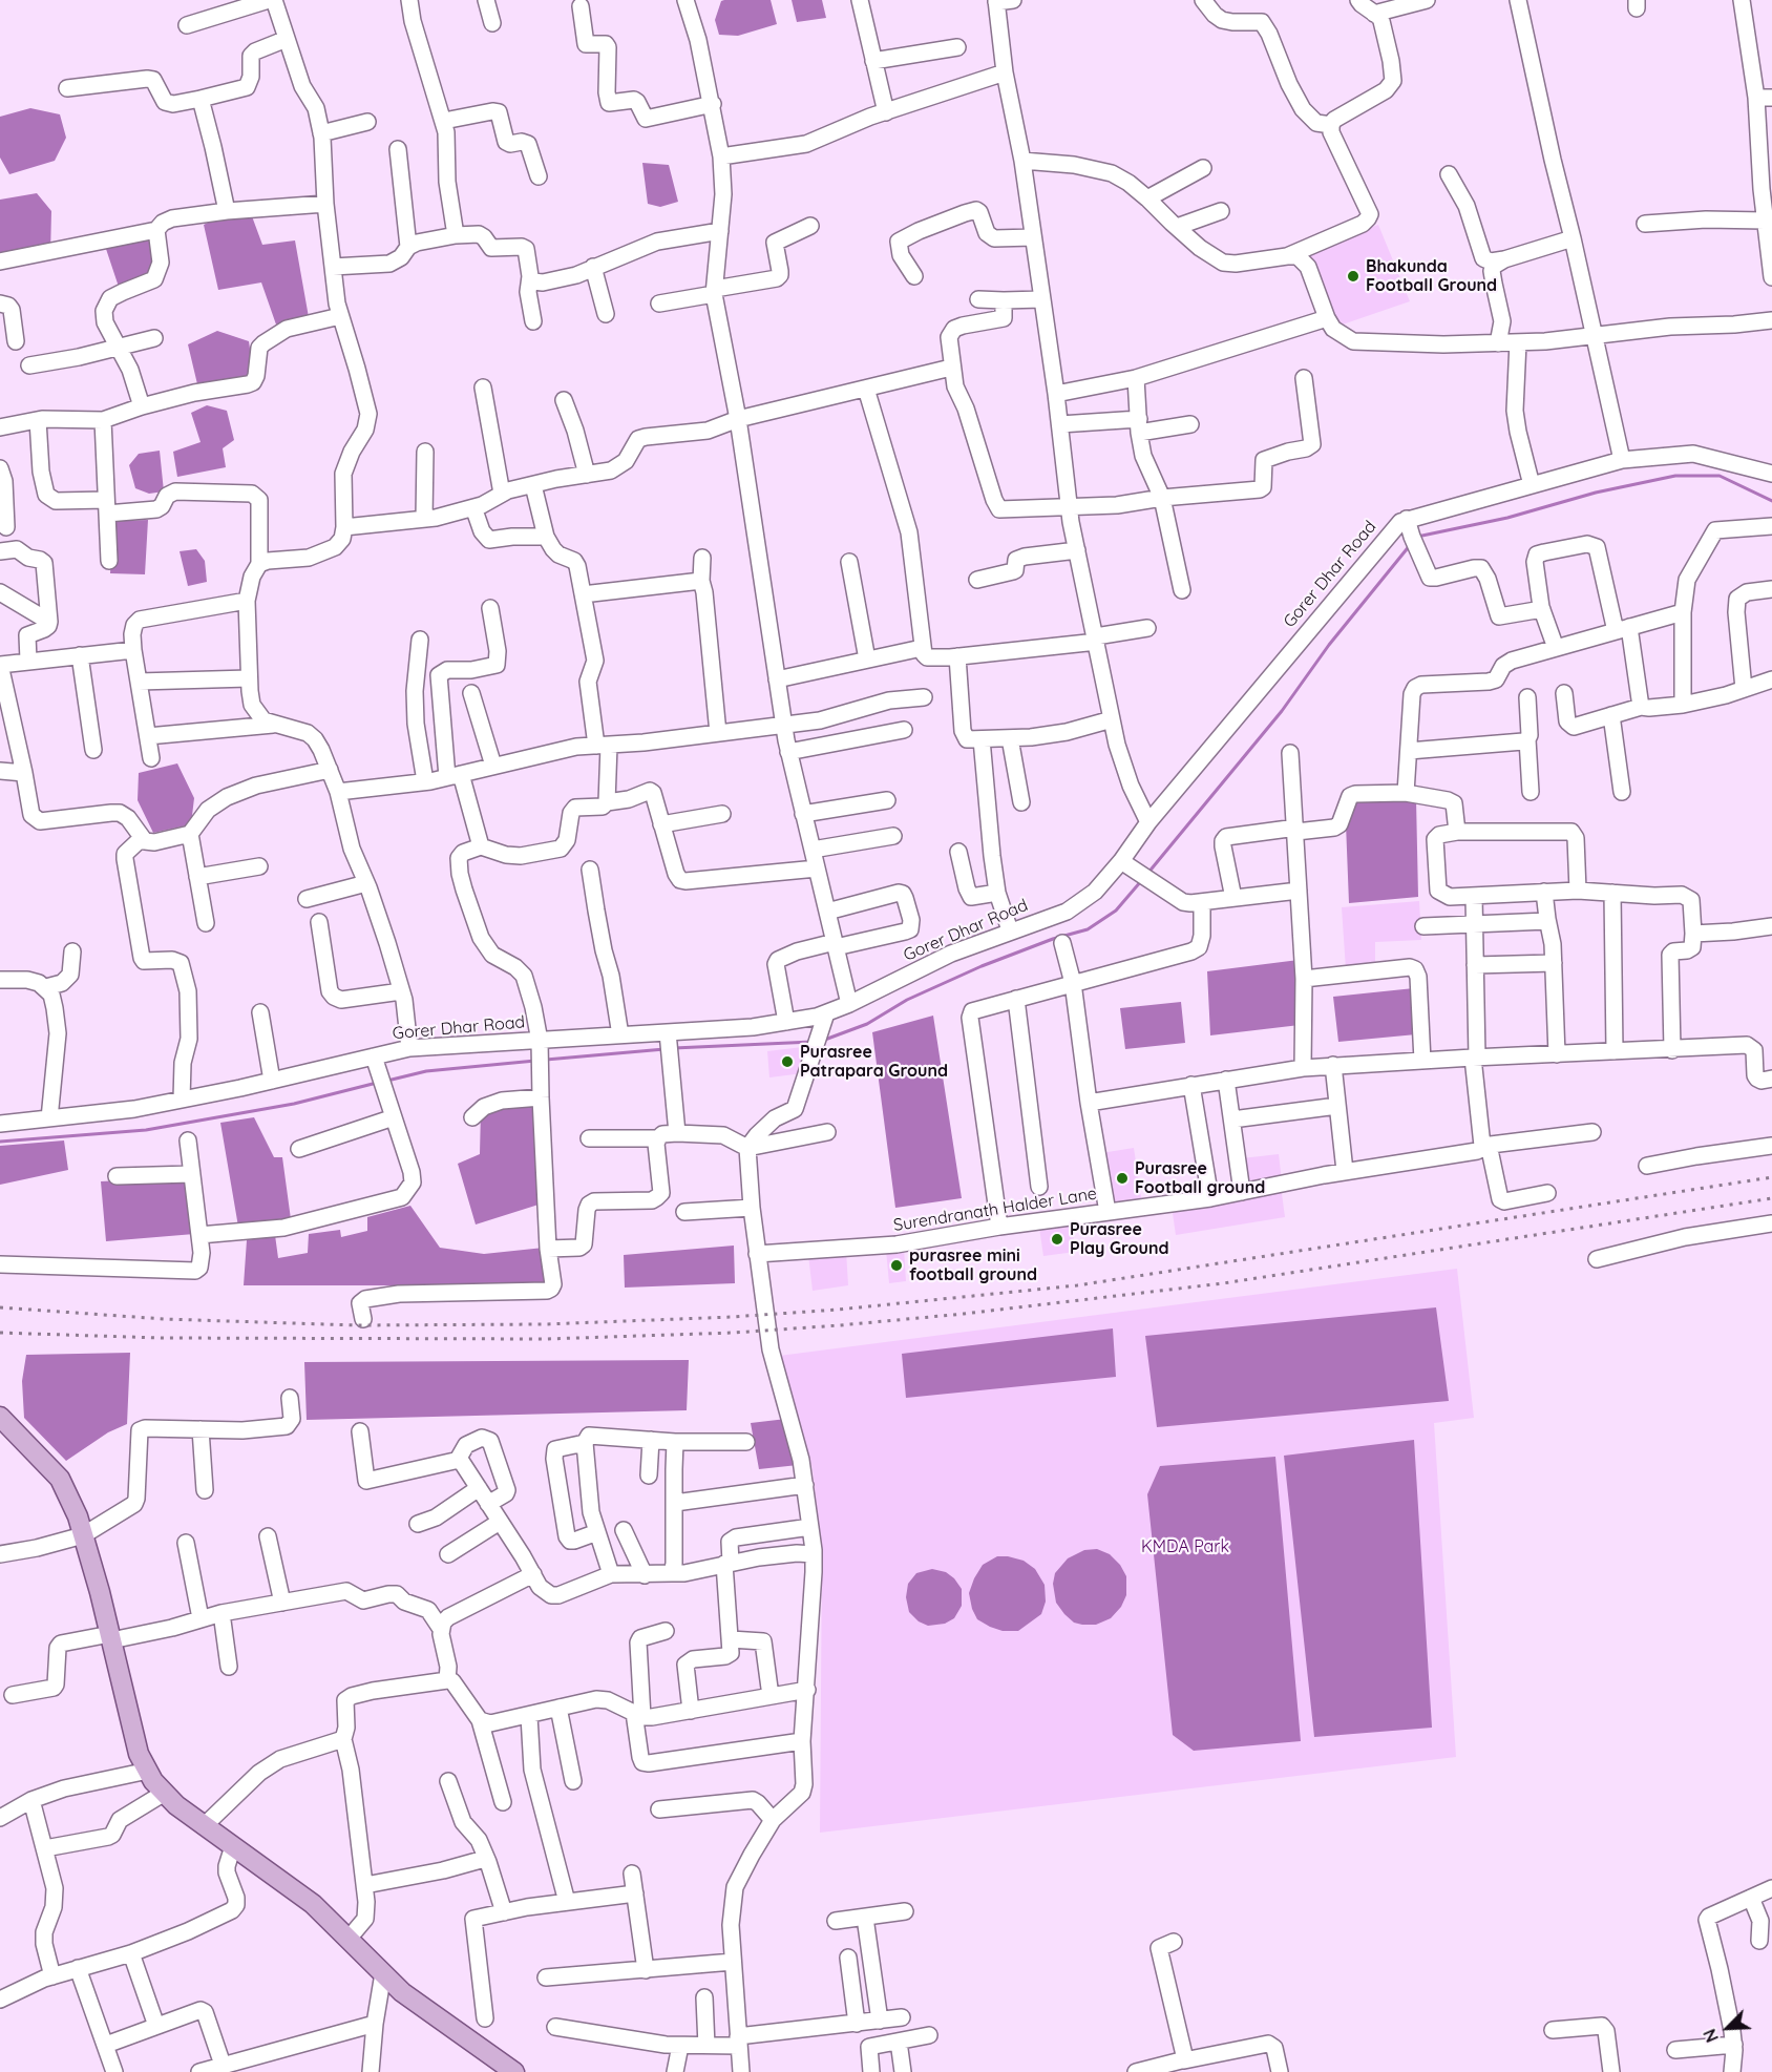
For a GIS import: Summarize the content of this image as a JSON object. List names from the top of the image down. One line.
{"streets":{"street":["Gorer Dhar Road","Surendranath Halder Lane"]},"parks":["KMDA Park"],"places":["Bhakunda Football Ground","Purasree Patrapara Ground","Purasree Football ground","Purasree Play Ground","purasree mini football ground"],"north":"bottom left"}
